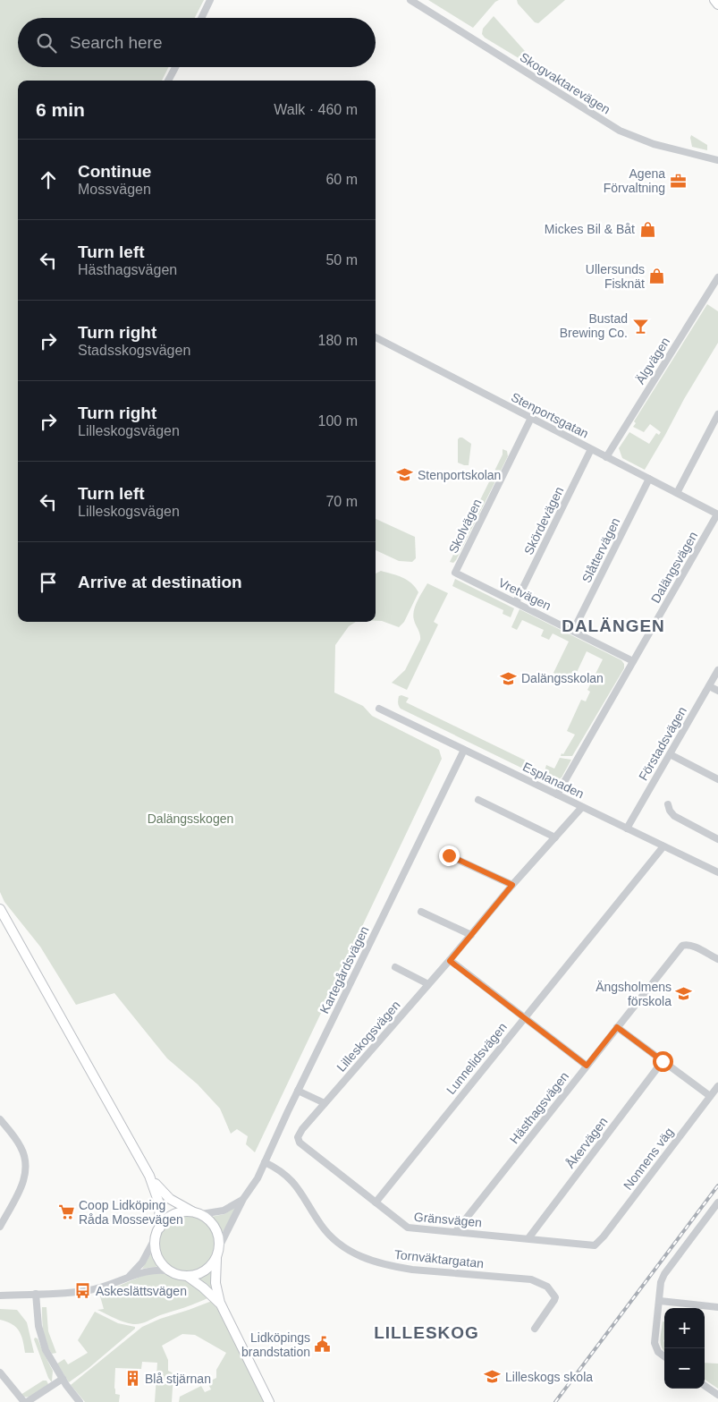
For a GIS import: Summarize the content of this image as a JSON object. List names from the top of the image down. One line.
{"streets":{"street":["Skogvaktarevägen","Älgvägen","Stenportsgatan","Skördevägen","Skolvägen","Slåttervägen","Dalängsvägen","Vretvägen","Förstadsvägen","Esplanaden","Kartegårdsvägen","Lilleskogsvägen","Lunnelidsvägen","Hästhagsvägen","Åkervägen","Nonnens väg","Gränsvägen","Tornväktargatan"]},"crossings":[["Älgvägen","Stenportsgatan"],["Stenportsgatan","Skördevägen"],["Stenportsgatan","Skolvägen"],["Stenportsgatan","Slåttervägen"],["Stenportsgatan","Dalängsvägen"],["Skördevägen","Vretvägen"],["Skolvägen","Vretvägen"],["Slåttervägen","Vretvägen"],["Dalängsvägen","Vretvägen"],["Dalängsvägen","Esplanaden"],["Förstadsvägen","Esplanaden"],["Esplanaden","Kartegårdsvägen"],["Esplanaden","Lilleskogsvägen"],["Esplanaden","Lunnelidsvägen"],["Kartegårdsvägen","Tornväktargatan"],["Lilleskogsvägen","Gränsvägen"],["Lunnelidsvägen","Gränsvägen"],["Hästhagsvägen","Gränsvägen"],["Åkervägen","Gränsvägen"],["Nonnens väg","Gränsvägen"]],"districts":["DALÄNGEN","LILLESKOG"],"parks":["Dalängsskogen"],"places":{"office":["Agena Förvaltning"],"shop":["Mickes Bil & Båt","Ullersunds Fisknät"],"bar":["Bustad Brewing Co."],"school or university":["Stenportskolan","Dalängsskolan","Ängsholmens förskola","Lilleskogs skola"],"supermarket":["Coop Lidköping Råda Mossevägen"],"bus stop":["Askeslättsvägen"],"public building":["Lidköpings brandstation"],"building":["Blå stjärnan"]},"page":{"search":"Search here","heading":["6 min","Walk · 460 m"],"list":[["Continue","Mossvägen","60 m"],["Turn left","Hästhagsvägen","50 m"],["Turn right","Stadsskogsvägen","180 m"],["Turn right","Lilleskogsvägen","100 m"],["Turn left","Lilleskogsvägen","70 m"],"Arrive at destination"],"map_buttons":["+","−"]}}
